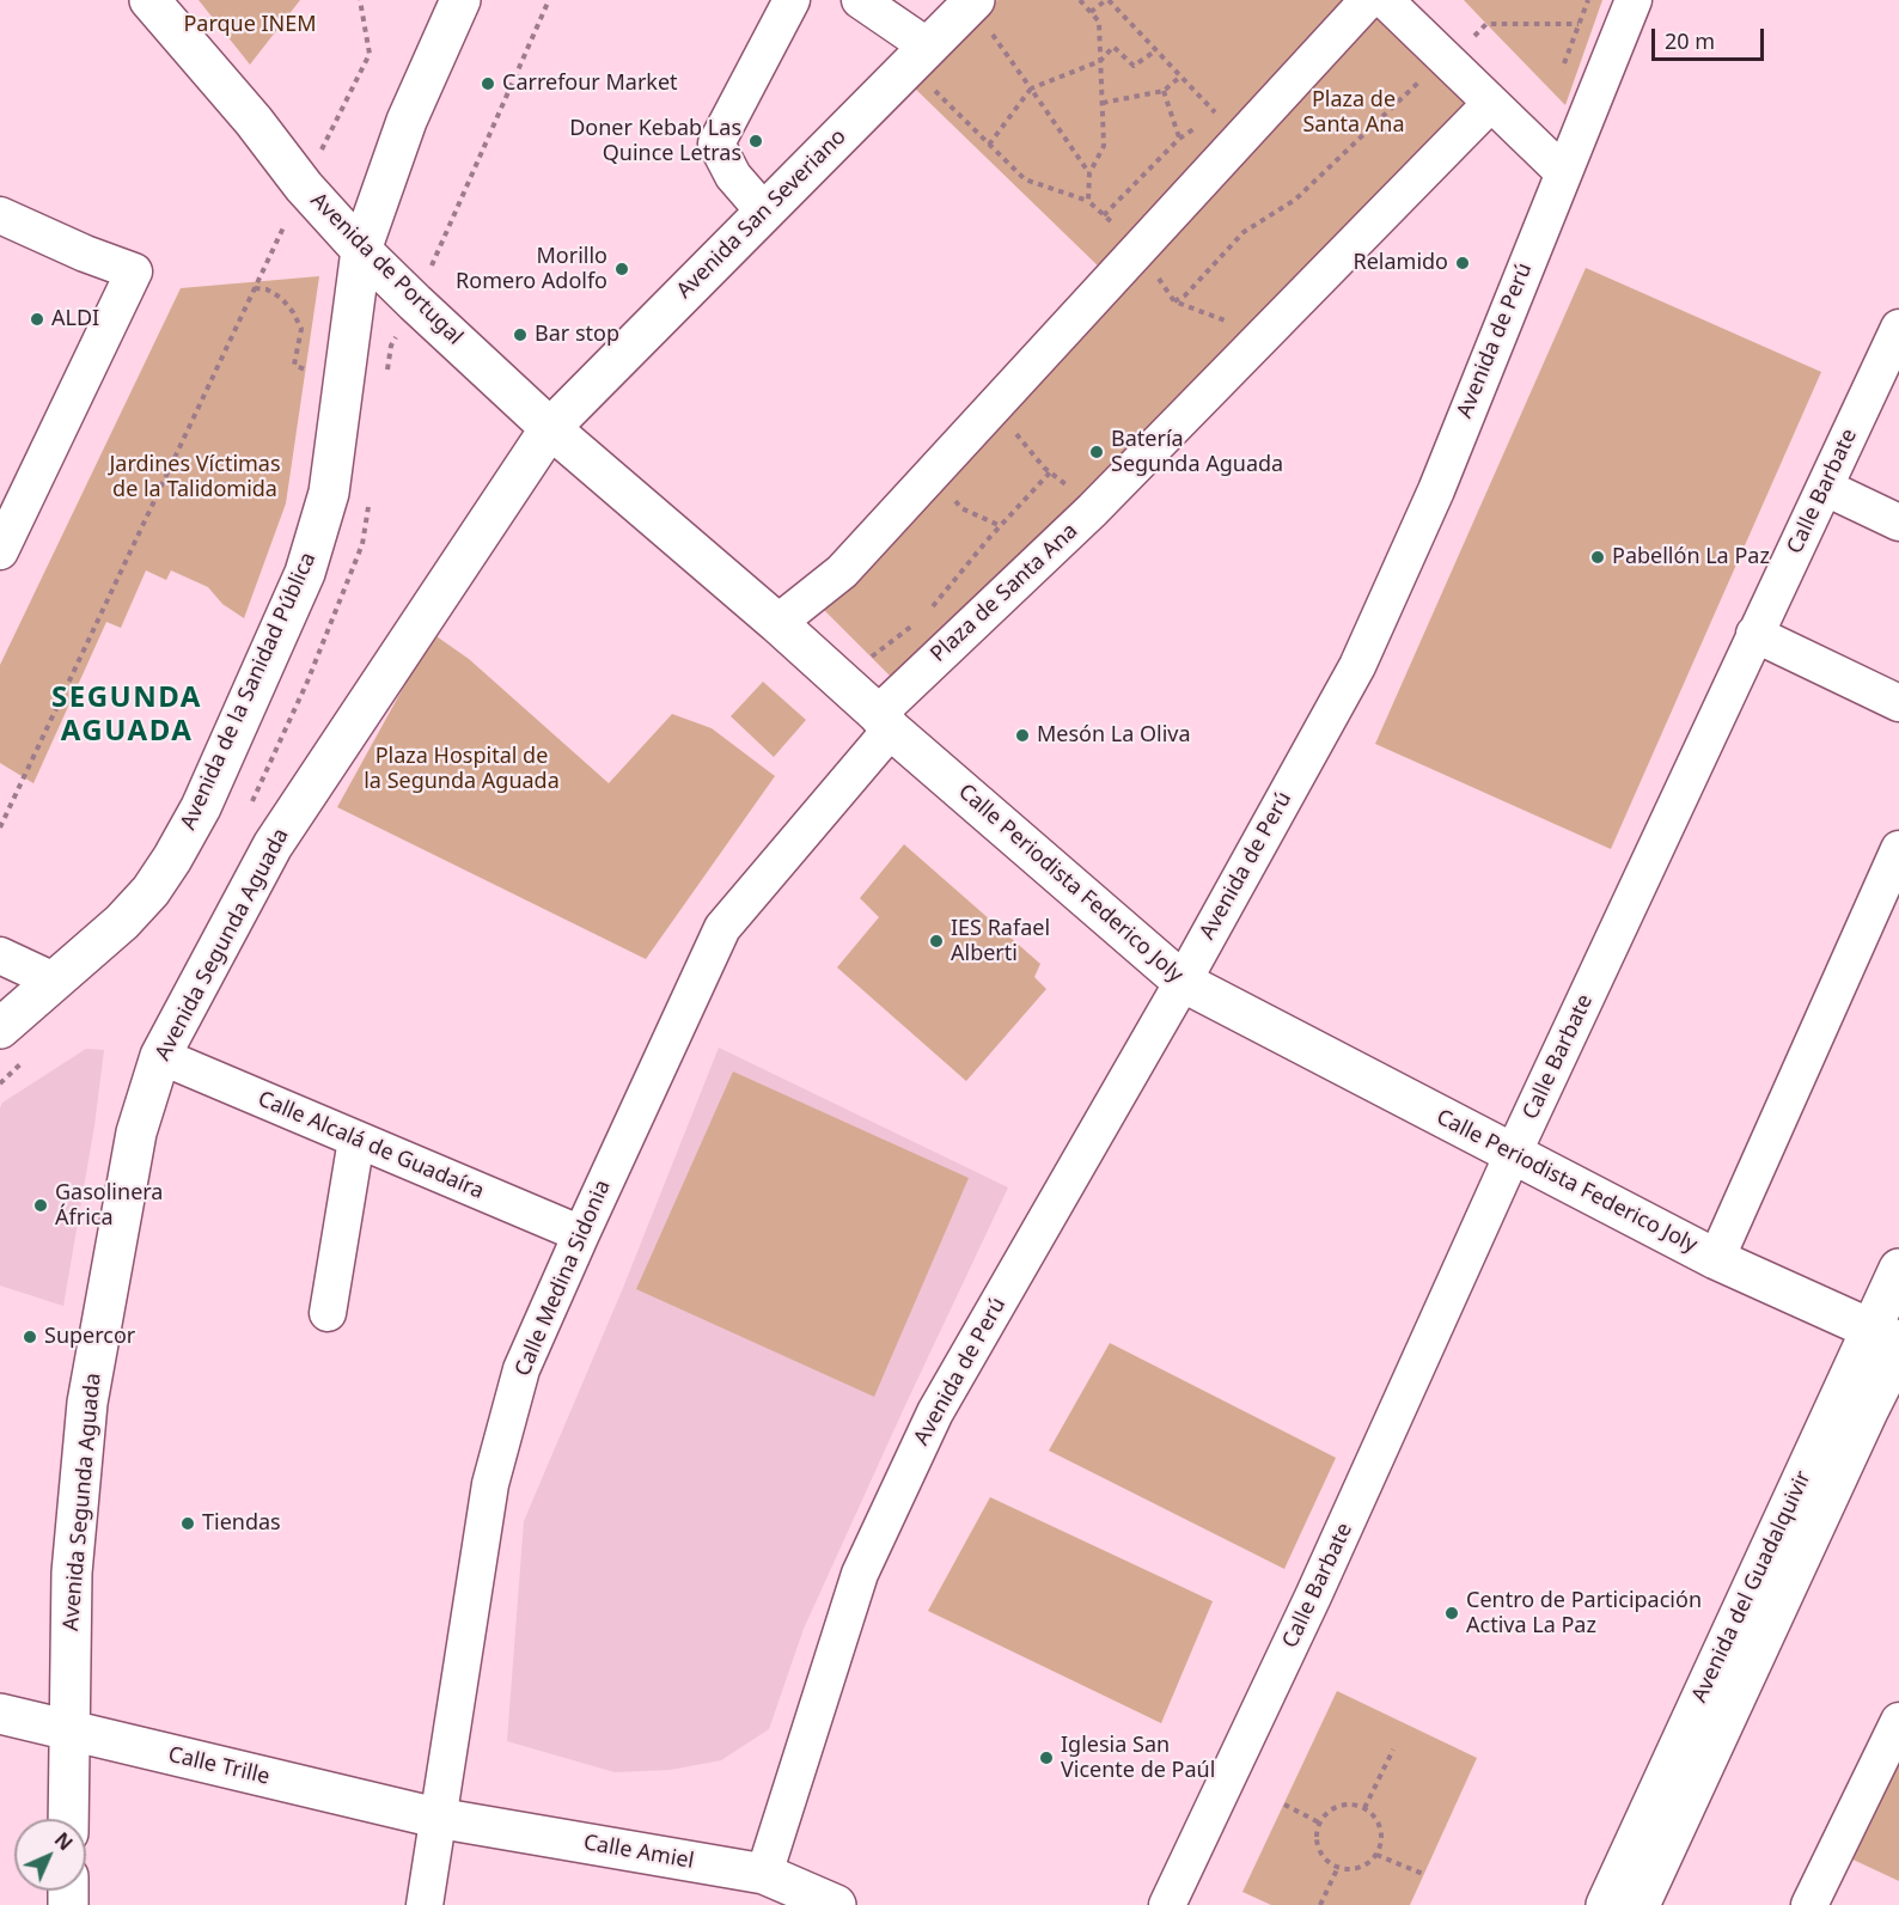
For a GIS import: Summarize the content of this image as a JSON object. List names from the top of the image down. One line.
{"streets":{"street":["Avenida San Severiano","Avenida de Portugal","Avenida de Perú","Calle Barbate","Plaza de Santa Ana","Avenida de la Sanidad Pública","Calle Periodista Federico Joly","Avenida Segunda Aguada","Calle Alcalá de Guadaíra","Calle Medina Sidonia","Avenida del Guadalquivir","Calle Trille","Calle Amiel"]},"crossings":[["Avenida San Severiano","Avenida de Portugal"],["Avenida San Severiano","Calle Periodista Federico Joly"],["Avenida San Severiano","Avenida Segunda Aguada"],["Avenida de Portugal","Avenida de la Sanidad Pública"],["Avenida de Portugal","Calle Periodista Federico Joly"],["Avenida de Portugal","Avenida Segunda Aguada"],["Avenida de Perú","Calle Periodista Federico Joly"],["Avenida de Perú","Calle Amiel"],["Calle Barbate","Calle Periodista Federico Joly"],["Plaza de Santa Ana","Calle Periodista Federico Joly"],["Plaza de Santa Ana","Calle Medina Sidonia"],["Calle Periodista Federico Joly","Avenida Segunda Aguada"],["Calle Periodista Federico Joly","Calle Medina Sidonia"],["Calle Periodista Federico Joly","Avenida del Guadalquivir"],["Avenida Segunda Aguada","Calle Alcalá de Guadaíra"],["Avenida Segunda Aguada","Calle Trille"],["Calle Alcalá de Guadaíra","Calle Medina Sidonia"],["Calle Medina Sidonia","Calle Trille"],["Calle Medina Sidonia","Calle Amiel"],["Calle Trille","Calle Amiel"]],"districts":["SEGUNDA AGUADA"],"parks":["Parque INEM","Plaza de Santa Ana","Jardines Víctimas de la Talidomida","Plaza Hospital de la Segunda Aguada"],"places":["Carrefour Market","Doner Kebab Las Quince Letras","Relamido","Morillo Romero Adolfo","ALDI","Bar stop","Batería Segunda Aguada","Pabellón La Paz","Mesón La Oliva","IES Rafael Alberti","Gasolinera África","Supercor","Tiendas","Centro de Participación Activa La Paz","Iglesia San Vicente de Paúl"],"scale_bar":"20 m","north":"top right"}
